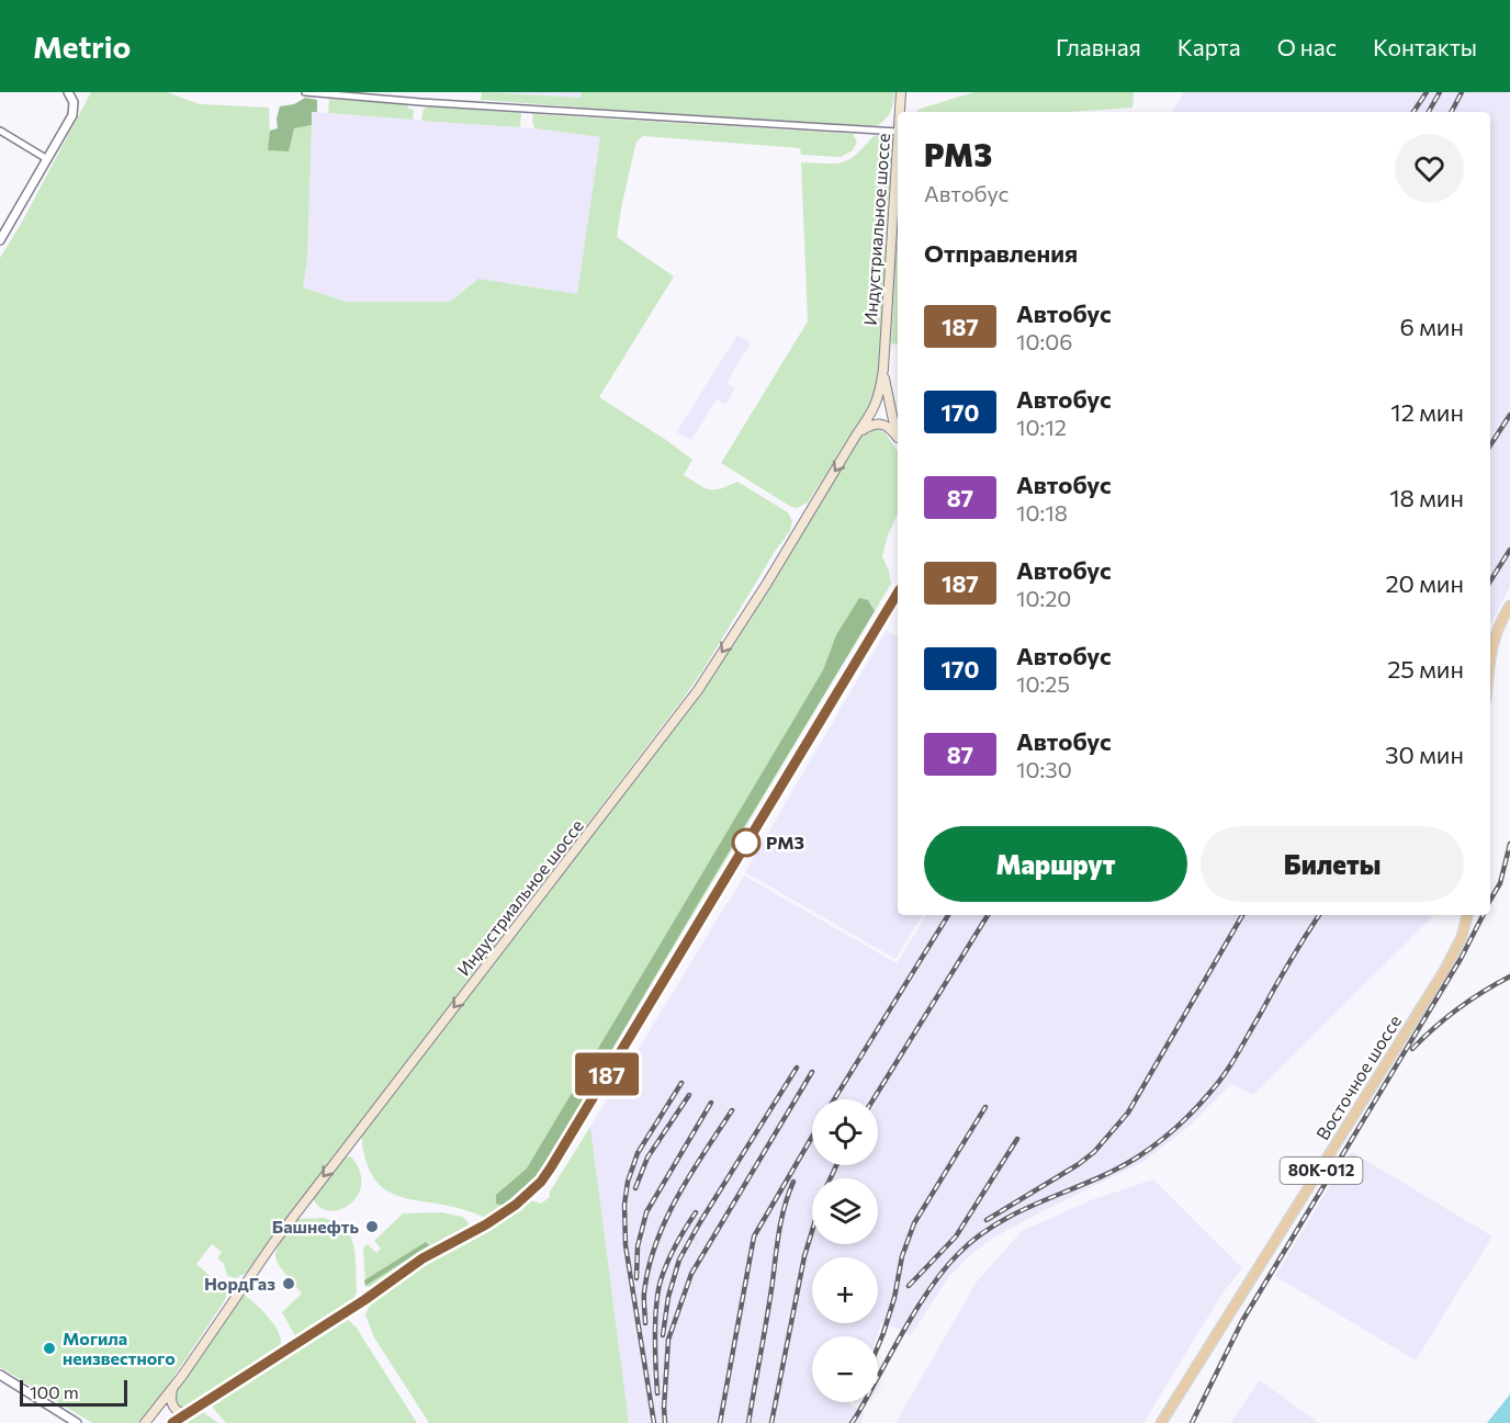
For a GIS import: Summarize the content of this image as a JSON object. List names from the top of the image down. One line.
{"streets":{"main road":["Индустриальное шоссе","Восточное шоссе","80К-012"]},"one_way":["Индустриальное шоссе"],"places":["РМЗ","Башнефть","НордГаз","Могила неизвестного"],"lines":["bus line 187"],"scale_bar":"100 m","page":{"header":"Metrio","nav":["Главная","Карта","О нас","Контакты"],"on_map":"187","heading":[["РМЗ","Автобус"],"Отправления"],"list":[{"mark":"187","name":"Автобус","note":"10:06","value":"6 мин"},{"mark":"170","name":"Автобус","note":"10:12","value":"12 мин"},{"mark":"87","name":"Автобус","note":"10:18","value":"18 мин"},{"mark":"187","name":"Автобус","note":"10:20","value":"20 мин"},{"mark":"170","name":"Автобус","note":"10:25","value":"25 мин"},{"mark":"87","name":"Автобус","note":"10:30","value":"30 мин"}],"buttons":["Маршрут","Билеты"],"map_buttons":["+","−"],"scale":"100 m"}}
